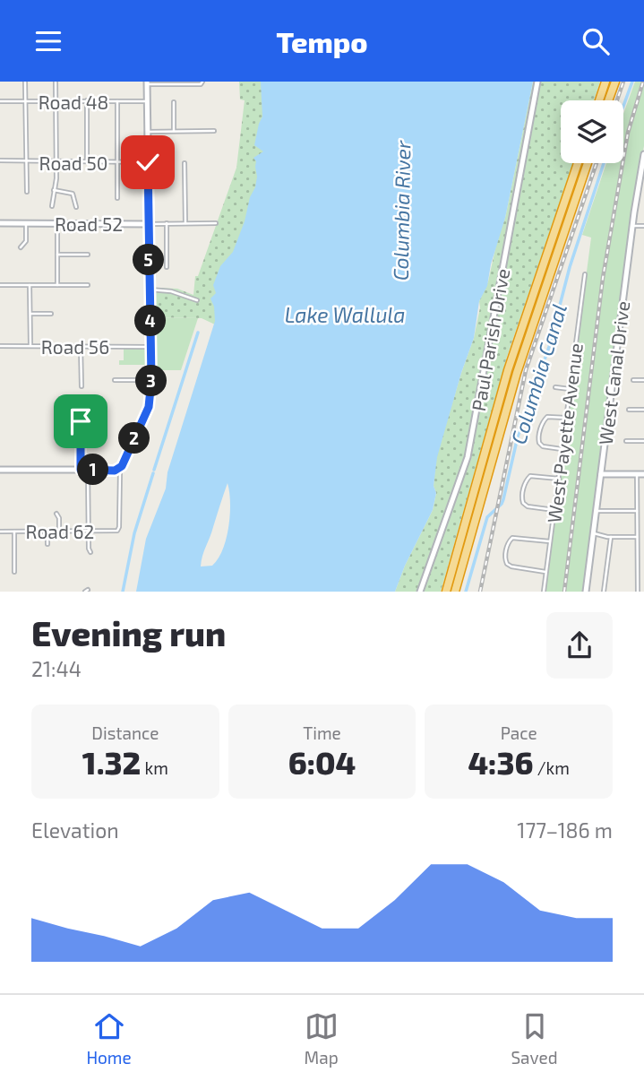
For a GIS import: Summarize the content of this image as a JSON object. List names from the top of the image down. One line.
{"streets":{"street":["Road 48","Road 50","Road 52","Paul Parish Drive","Road 56","West Canal Drive","West Payette Avenue","Road 62"]},"water":["Columbia River","Lake Wallula","Columbia Canal"],"page":{"header":"Tempo","pins":["5","4","3","2","1"],"heading":["Evening run","21:44"],"stats":[["Distance","1.32 km"],["Time","6:04"],["Pace","4:36 /km"]],"chart":["Elevation","177–186 m"],"tabs":["Home","Map","Saved"]}}
